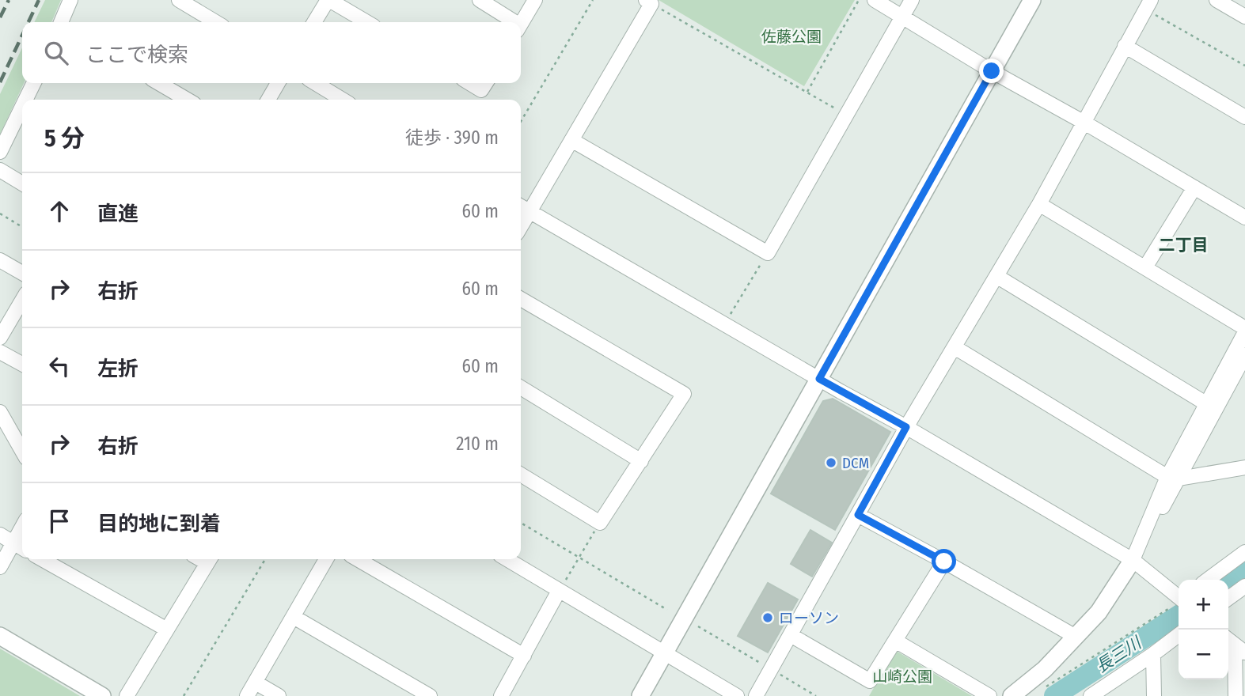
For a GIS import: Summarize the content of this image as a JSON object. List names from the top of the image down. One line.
{"districts":["二丁目"],"water":["長三川"],"parks":["佐藤公園","山崎公園"],"places":["DCM","ローソン"],"page":{"search":"ここで検索","heading":["5 分","徒歩 · 390 m"],"list":[["直進","60 m"],["右折","60 m"],["左折","60 m"],["右折","210 m"],"目的地に到着"],"map_buttons":["+","−"]}}
